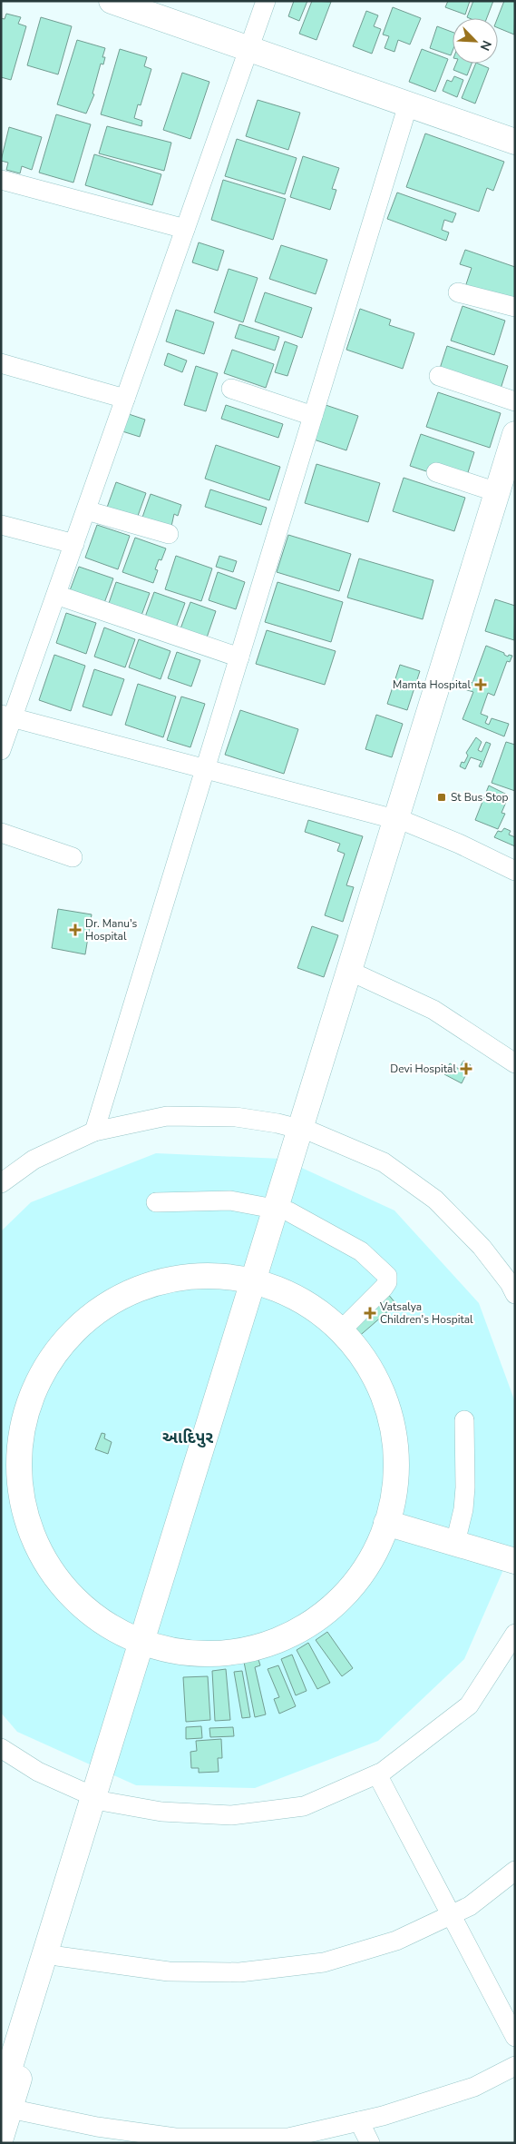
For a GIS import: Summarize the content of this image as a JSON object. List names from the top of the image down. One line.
{"districts":["આદિપુર"],"places":{"health":["Mamta Hospital","Dr. Manu's Hospital","Devi Hospital","Vatsalya Children's Hospital"],"transit":["St Bus Stop"]},"north":"bottom right"}
